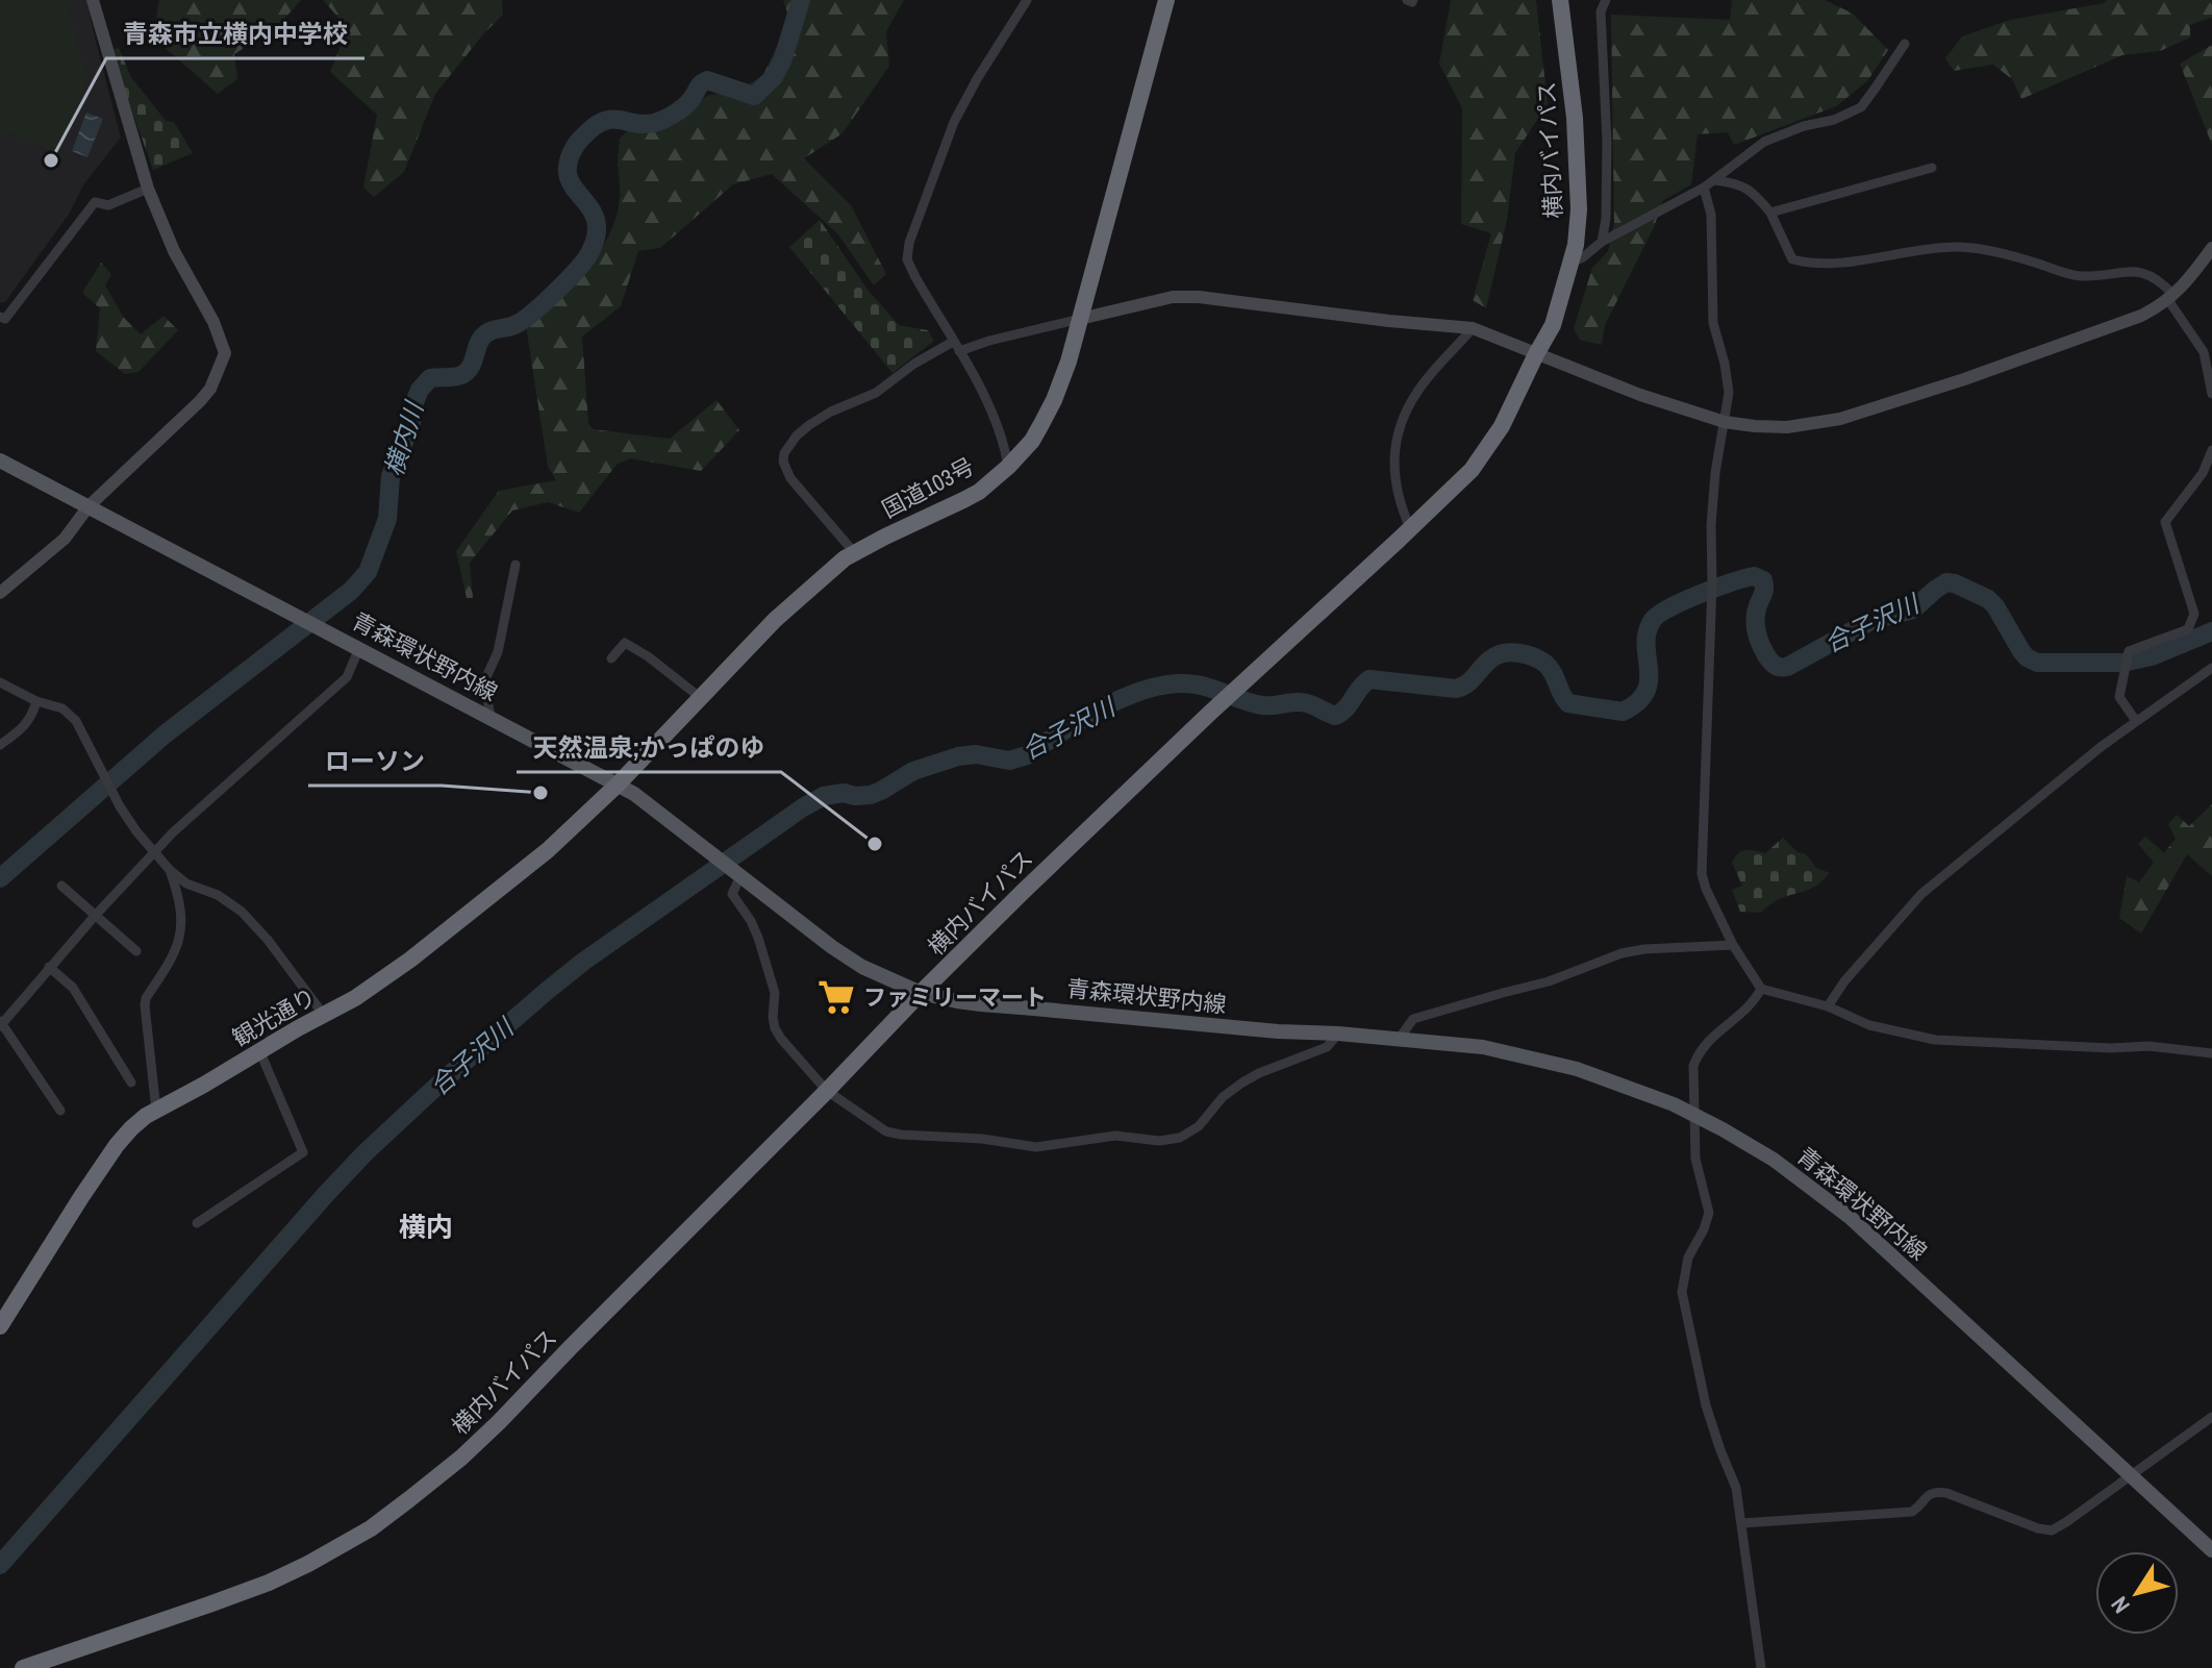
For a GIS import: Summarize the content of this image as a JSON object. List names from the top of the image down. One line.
{"streets":{"highway":["横内バイパス","国道103号","観光通り"],"main road":["青森環状野内線"]},"crossings":[["横内バイパス","青森環状野内線"],["国道103号","青森環状野内線"],["国道103号","観光通り"],["青森環状野内線","観光通り"]],"districts":["横内"],"water":["横内川","合子沢川"],"places":{"other":["青森市立横内中学校","ローソン","天然温泉;かっぱのゆ"],"supermarket":["ファミリーマート"]},"north":"bottom left"}
